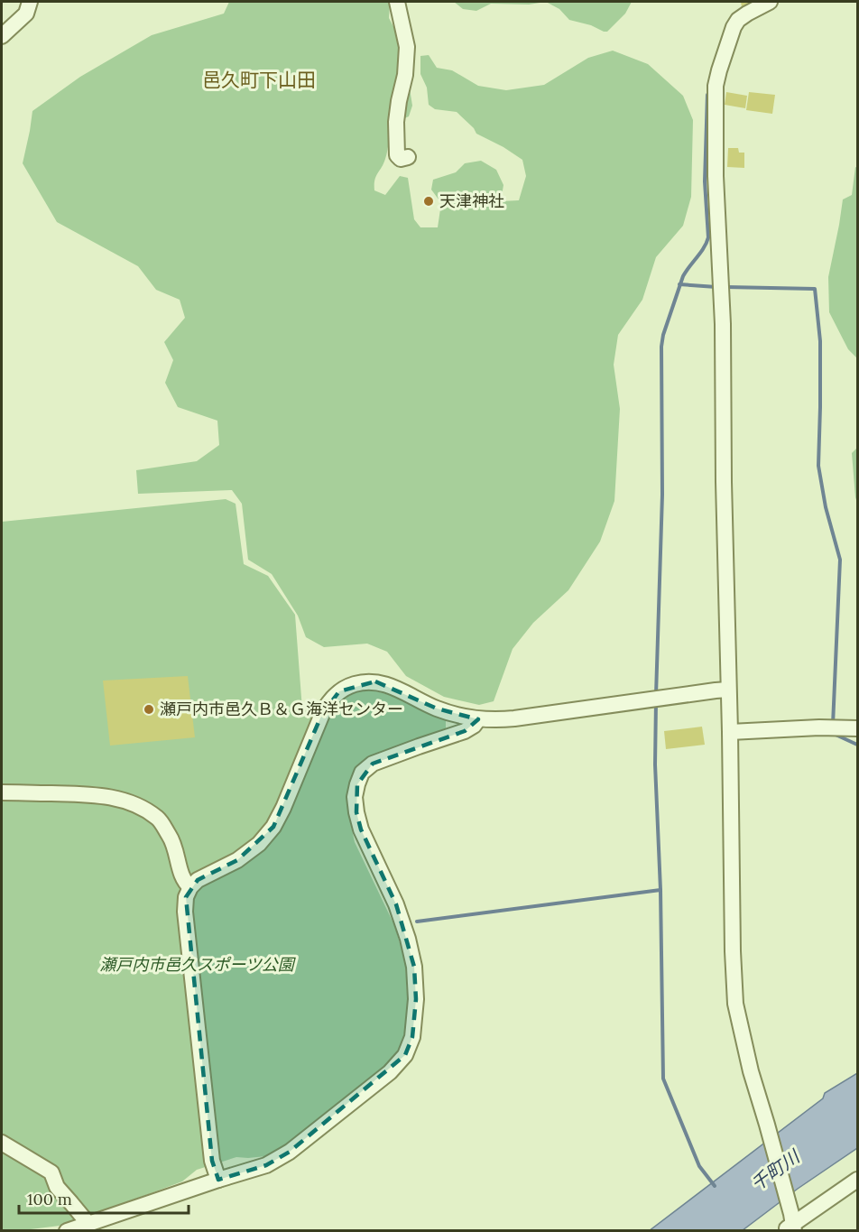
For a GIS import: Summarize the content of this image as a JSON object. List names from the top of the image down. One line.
{"districts":["邑久町下山田"],"water":["千町川"],"parks":["瀬戸内市邑久スポーツ公園"],"places":["天津神社","瀬戸内市邑久Ｂ＆Ｇ海洋センター"],"scale_bar":"100 m"}
